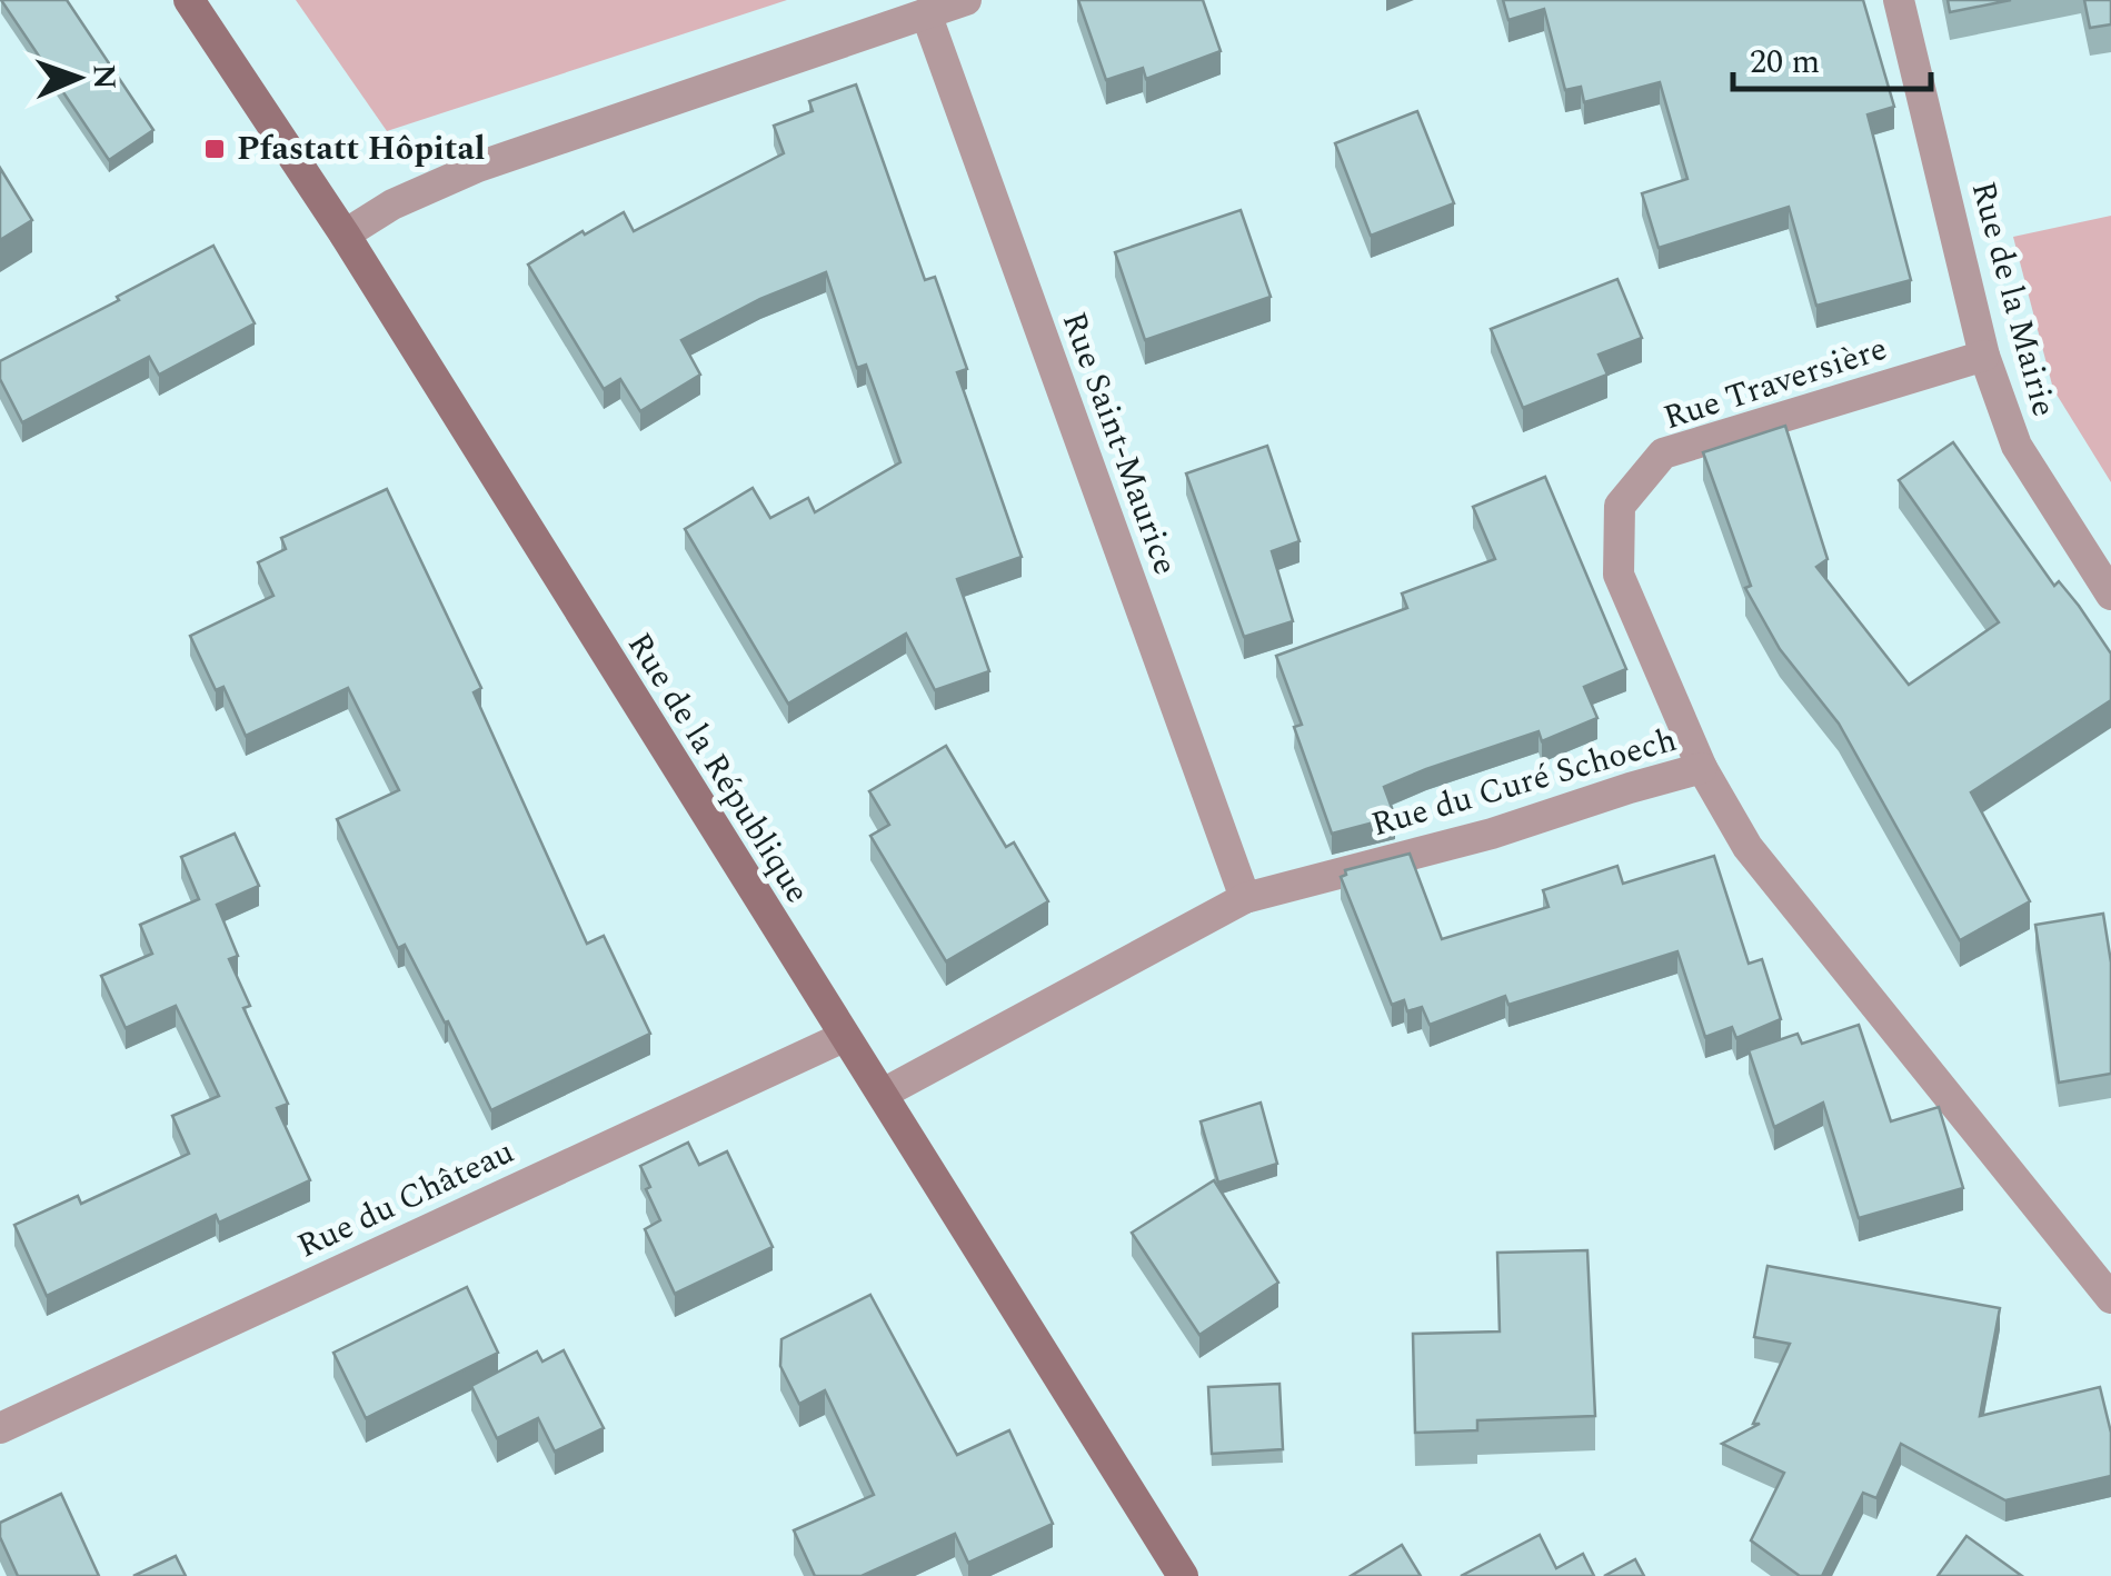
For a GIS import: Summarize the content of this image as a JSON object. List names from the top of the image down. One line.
{"streets":{"main road":["Rue de la République"],"street":["Rue de la Mairie","Rue Traversière","Rue Saint-Maurice","Rue du Curé Schoech","Rue du Château"]},"crossings":[["Rue de la Mairie","Rue Traversière"],["Rue Traversière","Rue du Curé Schoech"],["Rue Saint-Maurice","Rue du Curé Schoech"],["Rue de la République","Rue du Curé Schoech"],["Rue de la République","Rue du Château"]],"places":{"transit":["Pfastatt Hôpital"]},"scale_bar":"20 m","north":"right"}
